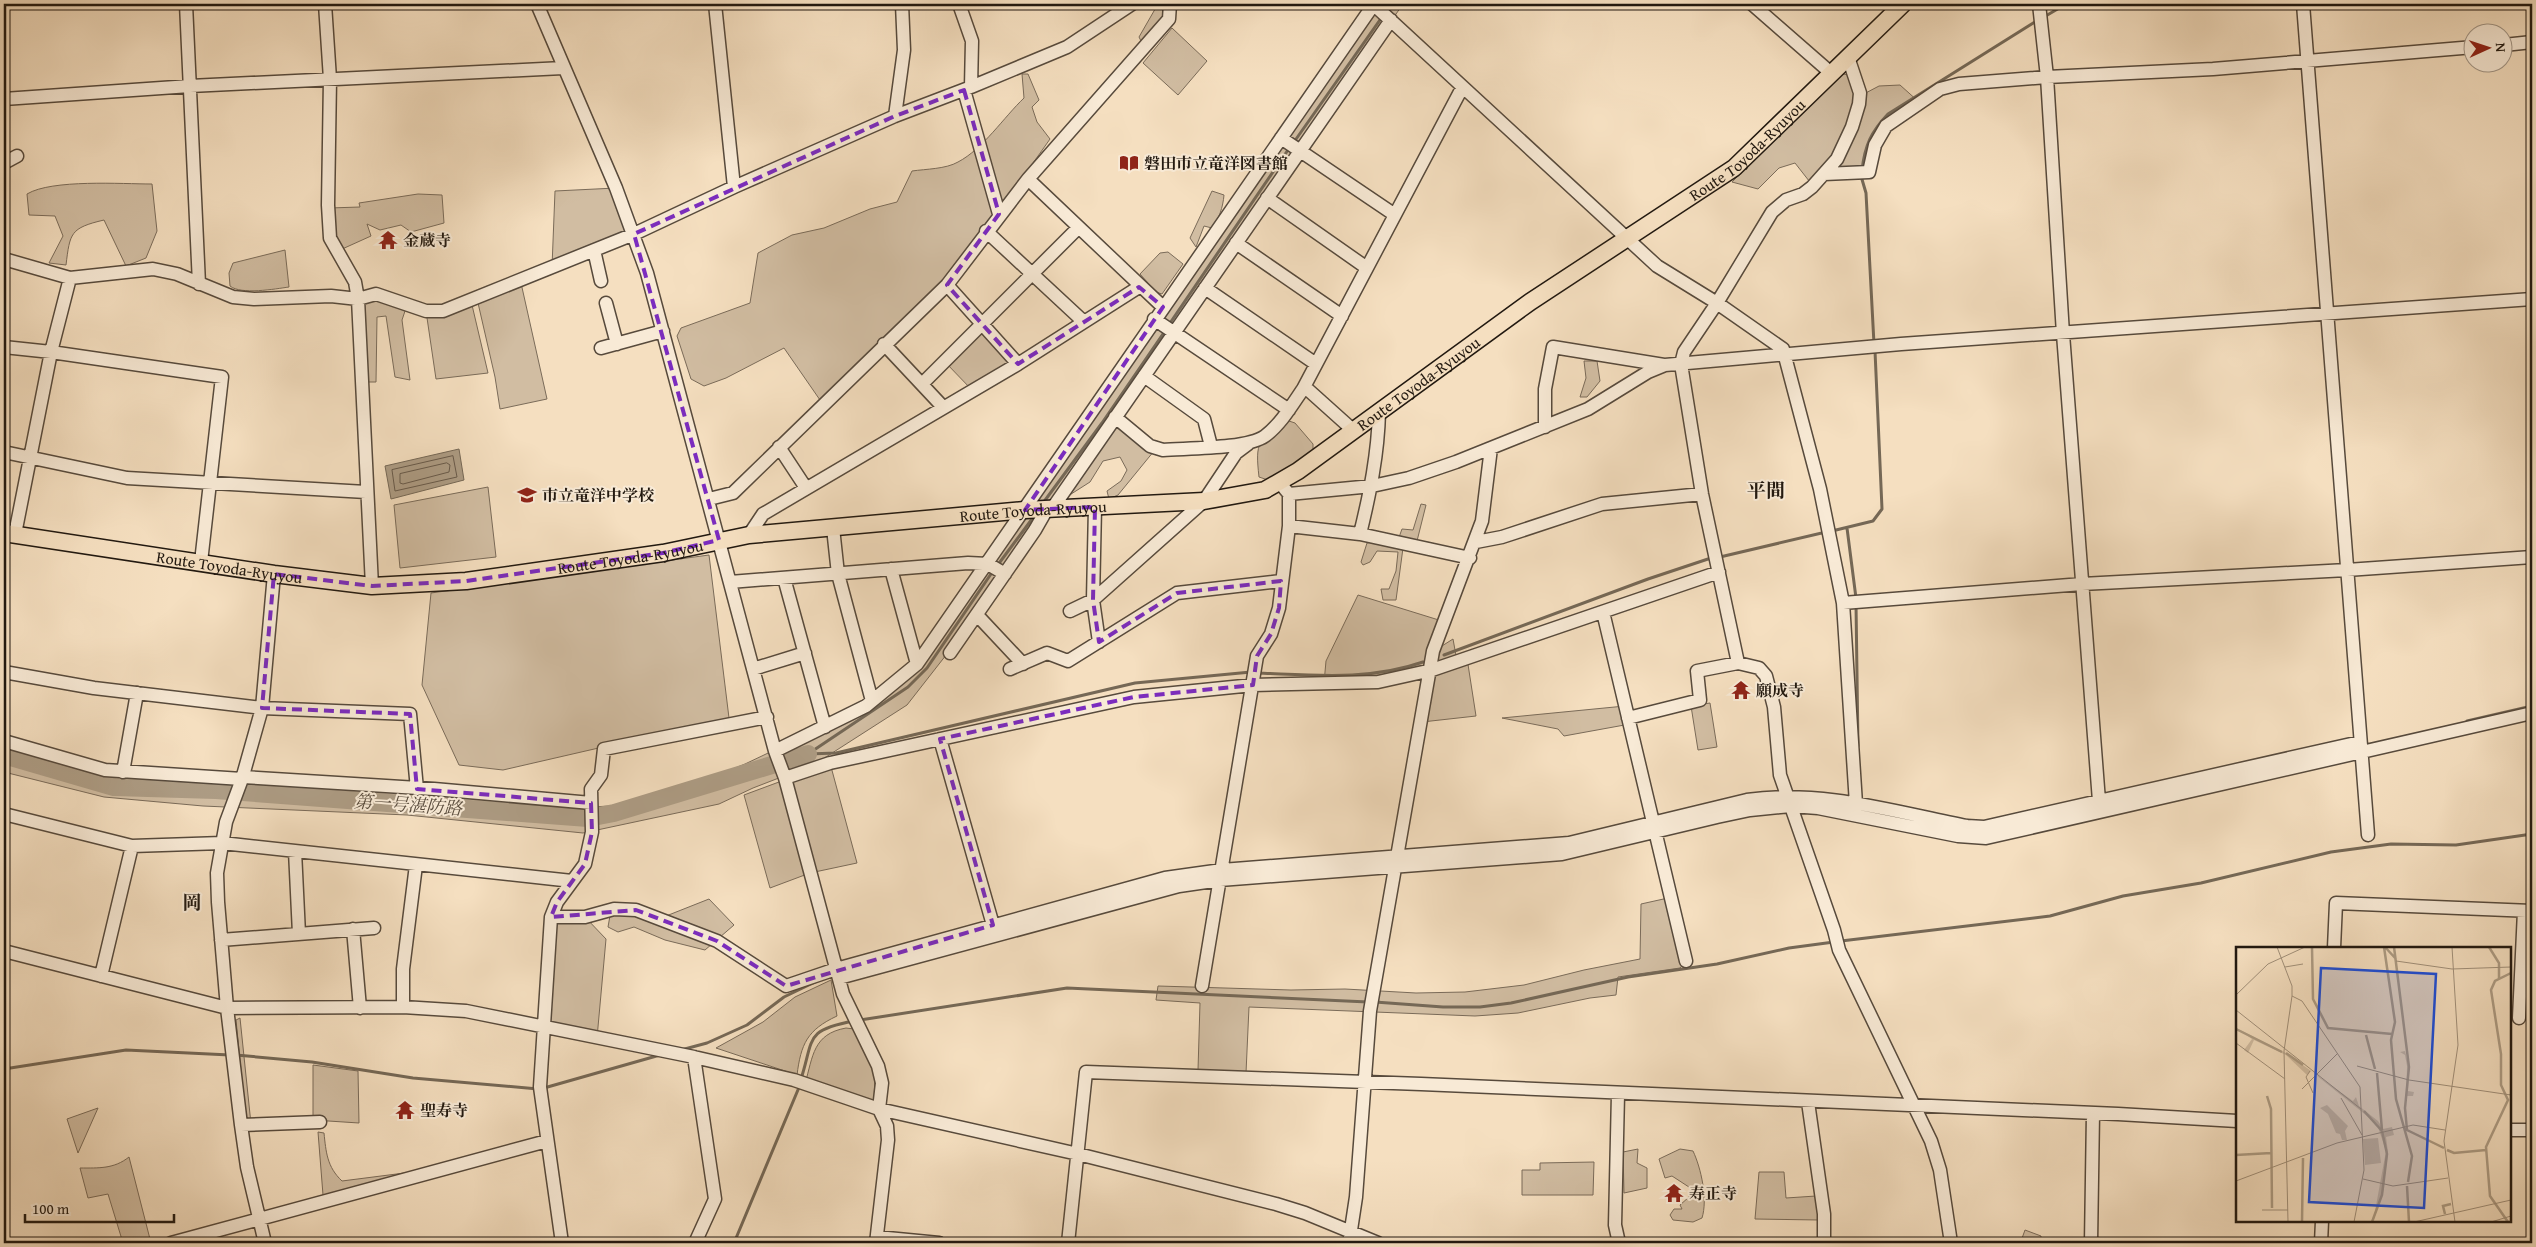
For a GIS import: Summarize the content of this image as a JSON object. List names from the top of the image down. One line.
{"streets":{"main road":["Route Toyoda-Ryuyou"]},"districts":["平間","岡"],"water":["第一号湛防路"],"places":{"library":["磐田市立竜洋図書館"],"temple":["金蔵寺","願成寺","聖寿寺","寿正寺"],"school or university":["市立竜洋中学校"]},"scale_bar":"100 m","north":"right"}
